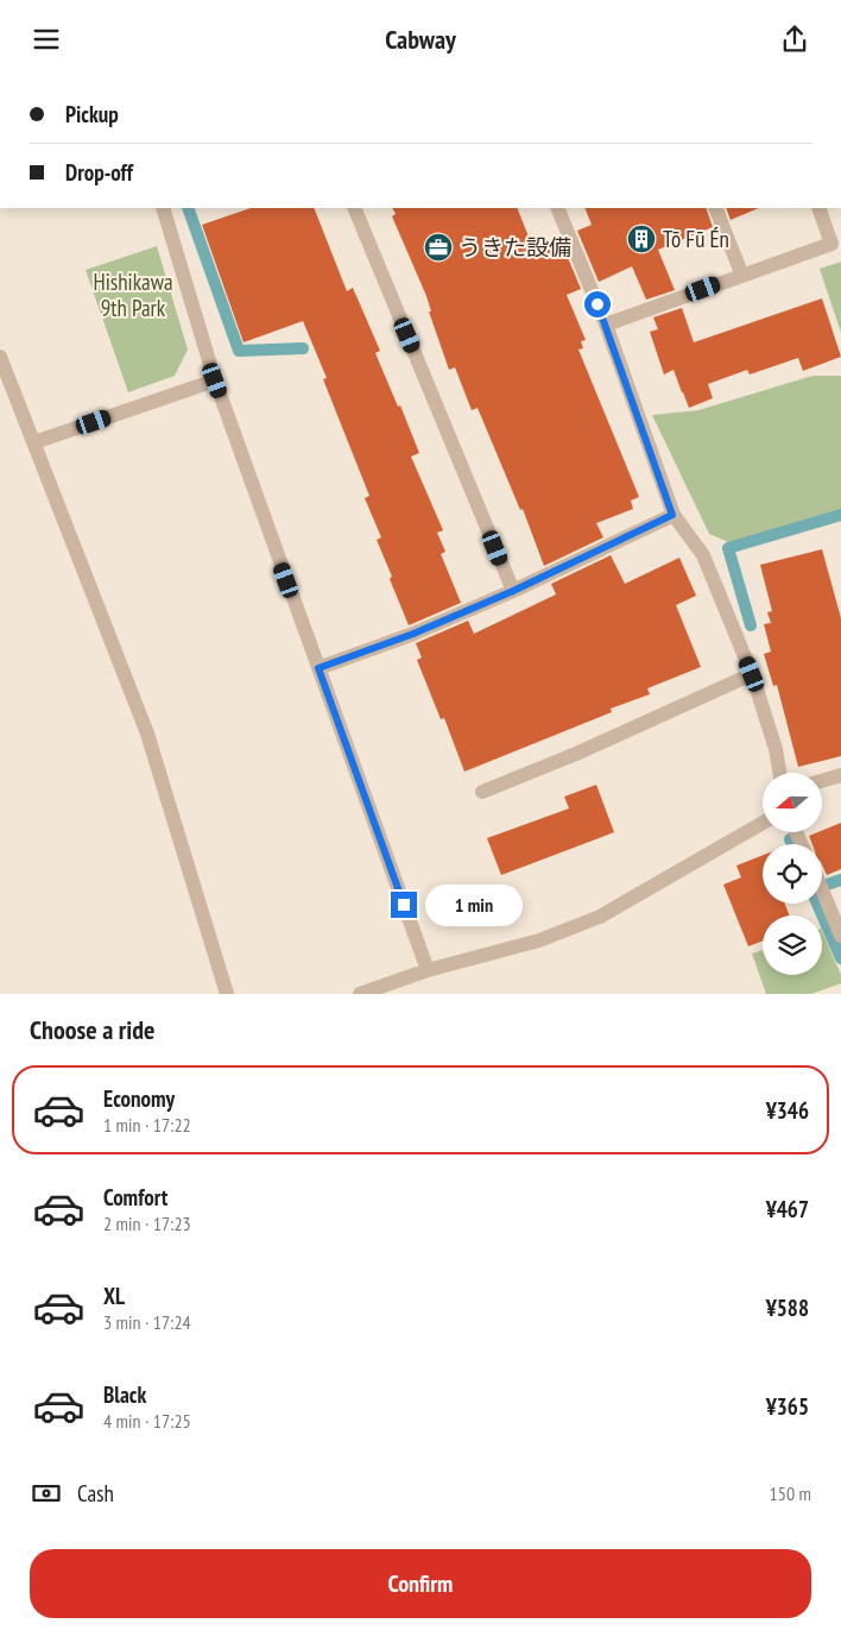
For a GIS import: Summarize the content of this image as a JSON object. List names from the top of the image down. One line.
{"parks":["Hishikawa 9th Park"],"places":{"building":["Tō Fū Én"],"office":["うきた設備"]},"north":"left","page":{"header":"Cabway","banner":["Pickup","Drop-off"],"bubble":"1 min","heading":"Choose a ride","list":[{"name":"Economy","note":"1 min · 17:22","value":"¥346"},{"name":"Comfort","note":"2 min · 17:23","value":"¥467"},{"name":"XL","note":"3 min · 17:24","value":"¥588"},{"name":"Black","note":"4 min · 17:25","value":"¥365"}],"pay":["Cash","150 m"],"buttons":"Confirm"}}
